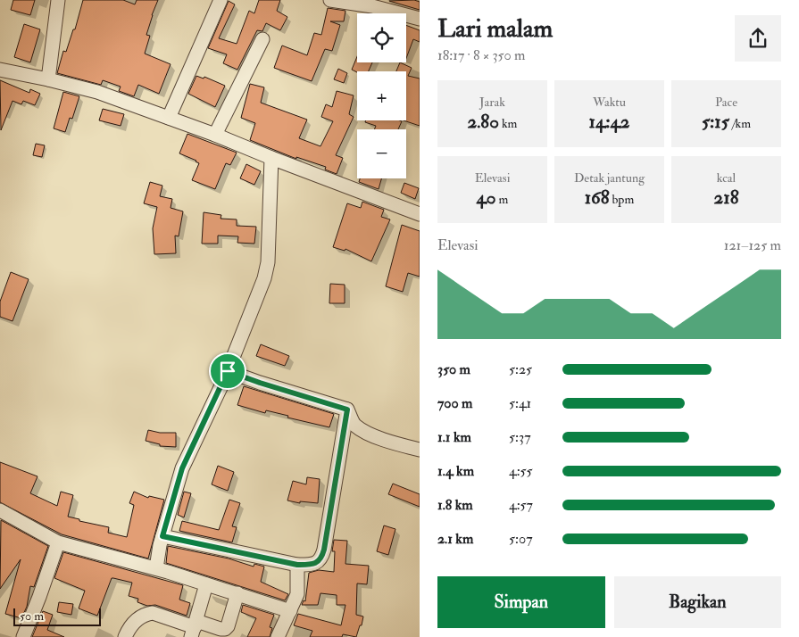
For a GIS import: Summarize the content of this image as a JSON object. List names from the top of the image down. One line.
{"scale_bar":"50 m","page":{"heading":["Lari malam","18:17 · 8 × 350 m"],"map_buttons":["+","−"],"stats":[["Jarak","2.80 km"],["Waktu","14:42"],["Pace","5:15 /km"],["Elevasi","40 m"],["Detak jantung","168 bpm"],["kcal","218"]],"chart":["Elevasi","121–125 m"],"list":[{"name":"350 m","note":"5:25"},{"name":"700 m","note":"5:41"},{"name":"1.1 km","note":"5:37"},{"name":"1.4 km","note":"4:55"},{"name":"1.8 km","note":"4:57"},{"name":"2.1 km","note":"5:07"}],"buttons":["Simpan","Bagikan"],"scale":"50 m"}}
